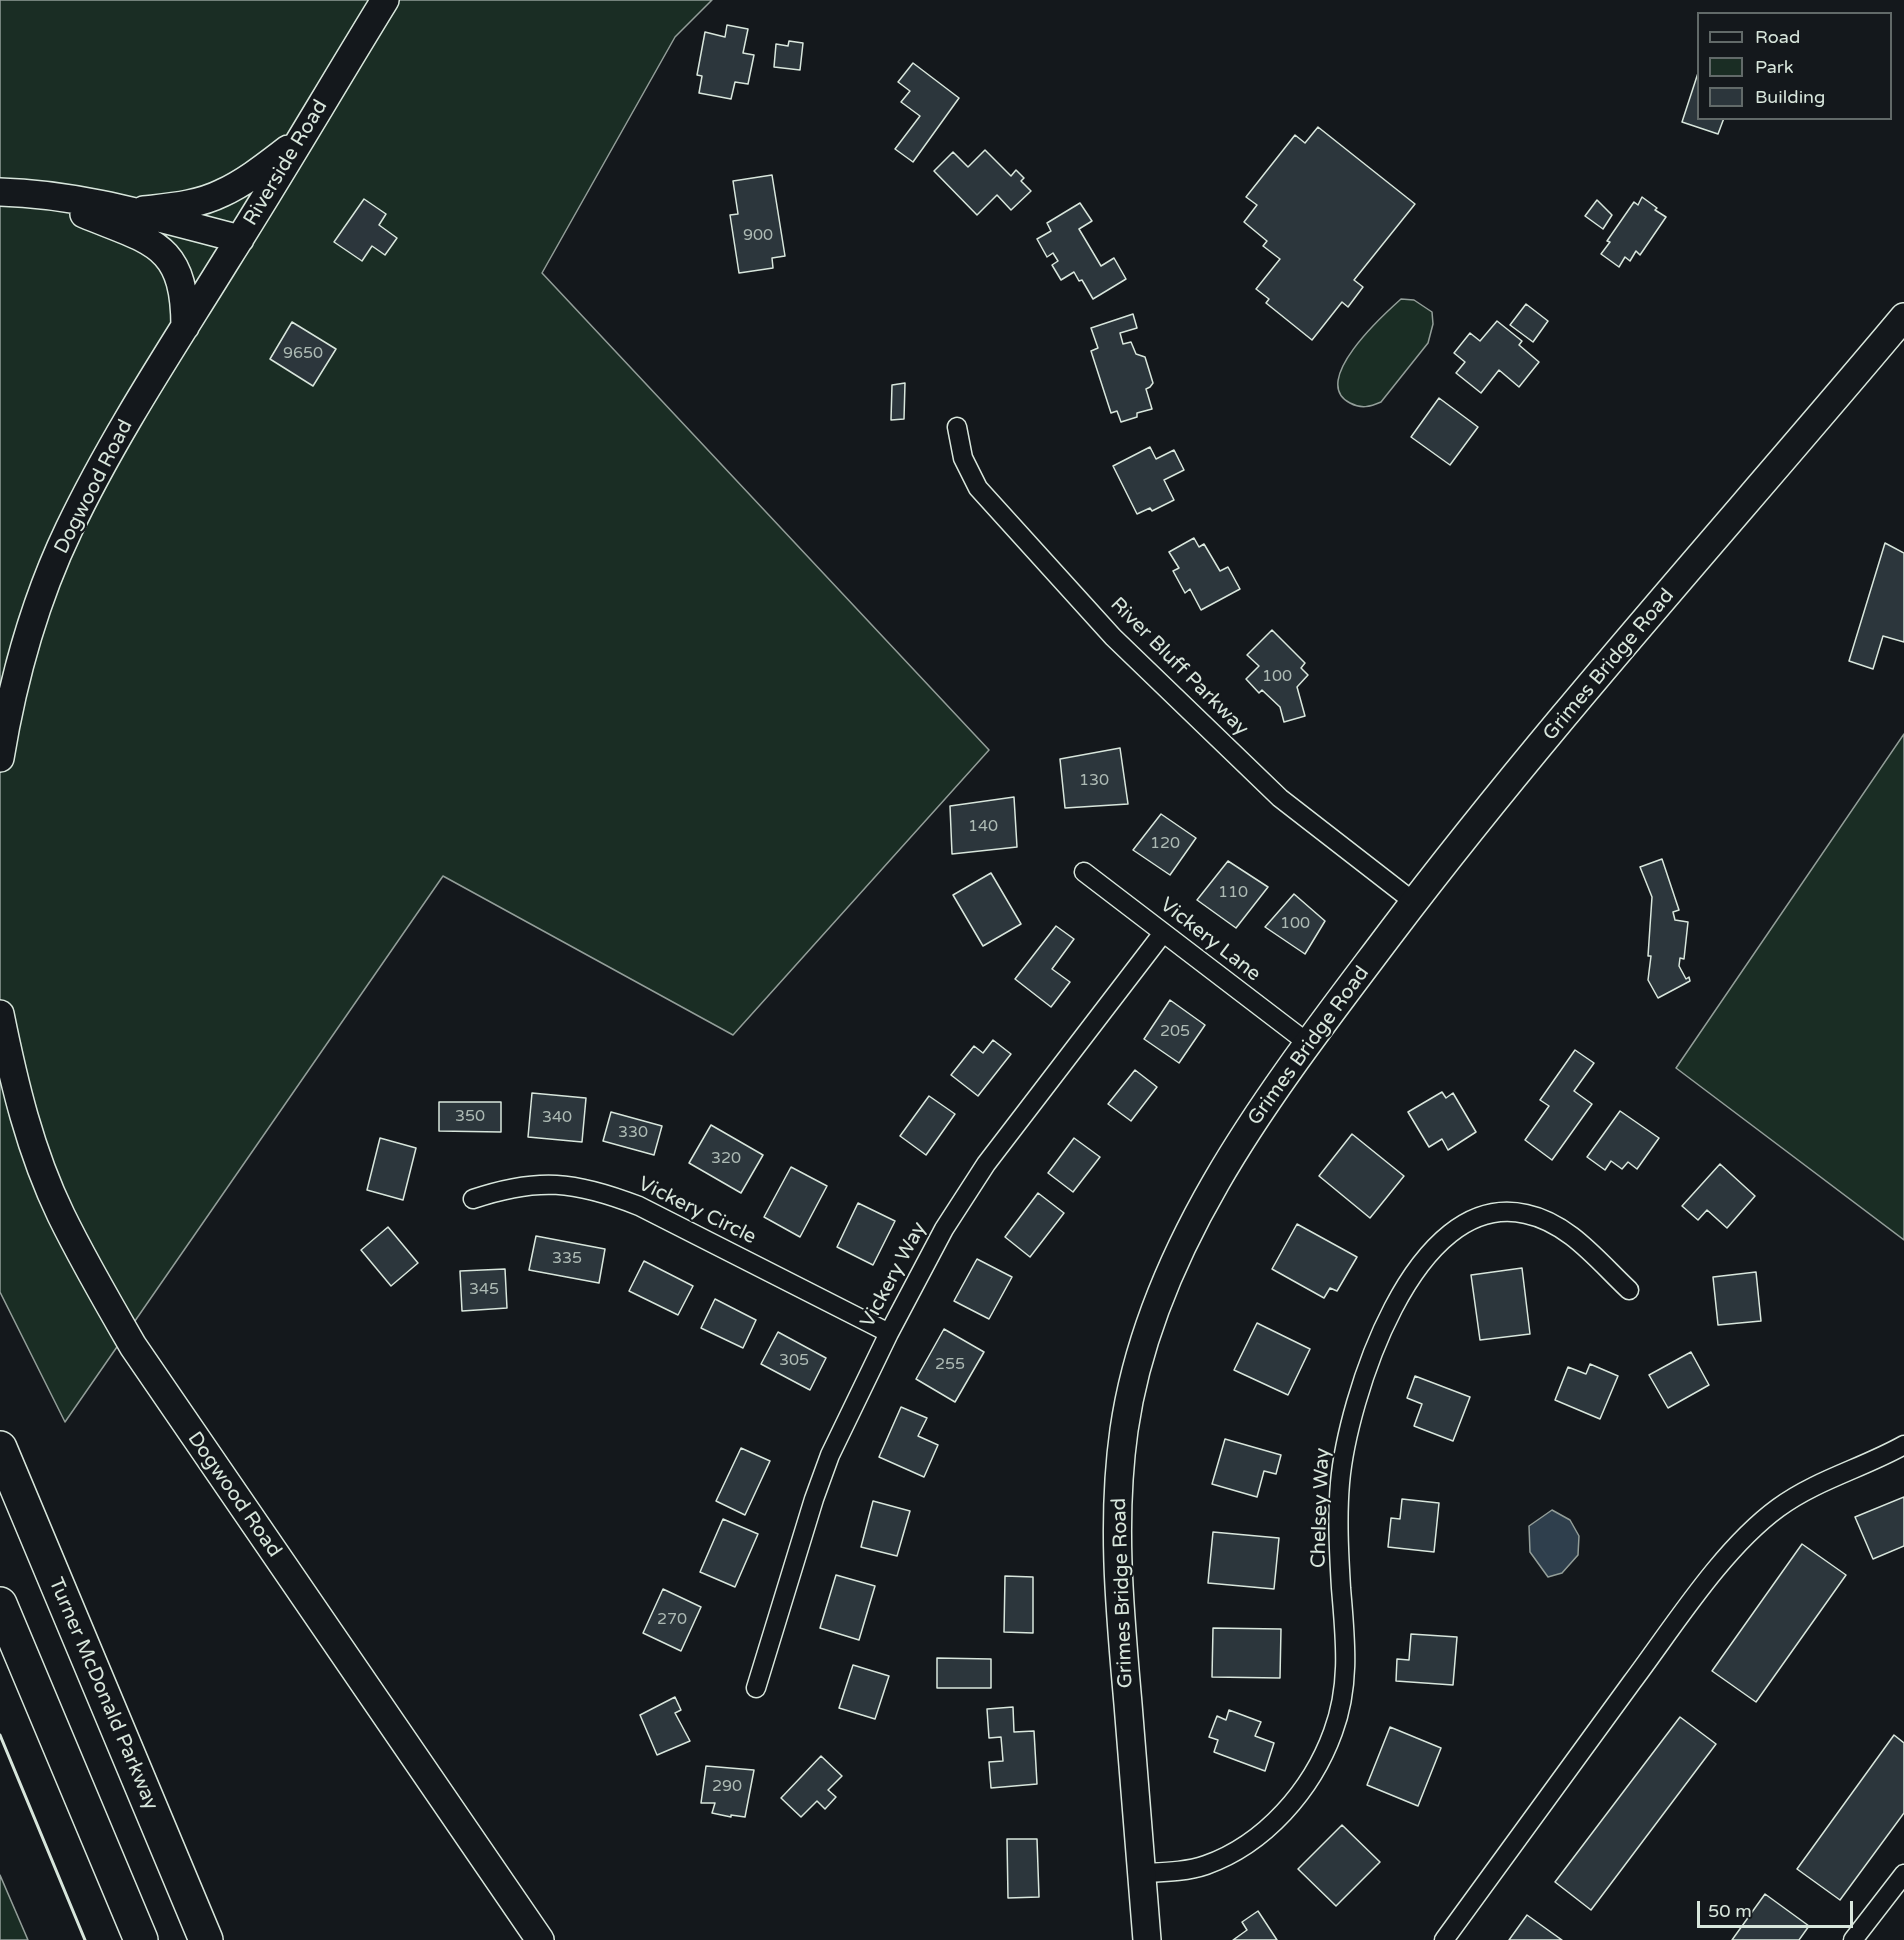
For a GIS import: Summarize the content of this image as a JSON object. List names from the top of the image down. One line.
{"streets":{"highway":["Turner McDonald Parkway"],"street":["Riverside Road","Dogwood Road","Grimes Bridge Road","River Bluff Parkway","Vickery Lane","Vickery Circle","Vickery Way","Chelsey Way"]},"crossings":[["Riverside Road","Dogwood Road"],["Grimes Bridge Road","River Bluff Parkway"],["Grimes Bridge Road","Vickery Lane"],["Grimes Bridge Road","Chelsey Way"],["Vickery Lane","Vickery Way"],["Vickery Circle","Vickery Way"]],"house_numbers":["900","9650","100","130","140","120","110","100","205","350","340","330","320","335","345","305","255","270","290"],"legend":["Road","Park","Building"],"scale_bar":"50 m"}
